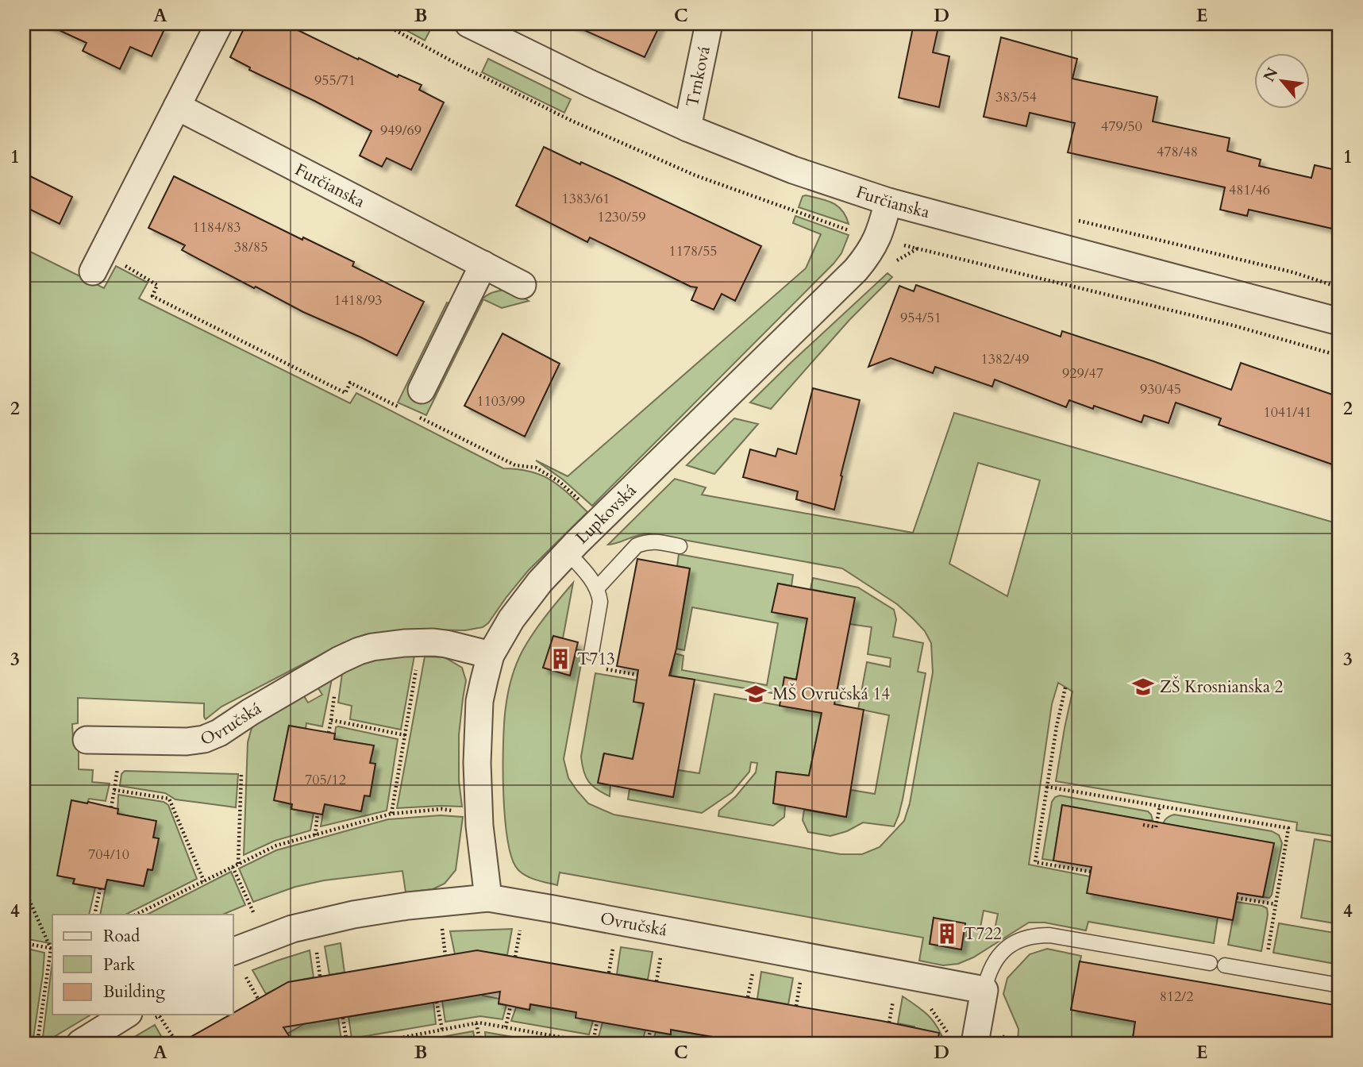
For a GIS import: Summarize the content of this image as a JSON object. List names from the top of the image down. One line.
{"streets":{"street":["Trnková","Furčianska","Lupkovská","Ovručská"]},"crossings":[["Trnková","Furčianska"],["Furčianska","Lupkovská"],["Lupkovská","Ovručská"]],"places":{"building":["T713","T722"],"school or university":["ZŠ Krosnianska 2","MŠ Ovručská 14"]},"house_numbers":["955/71","383/54","479/50","949/69","478/48","481/46","1383/61","1230/59","1184/83","38/85","1178/55","1418/93","954/51","1382/49","929/47","930/45","1103/99","1041/41","705/12","704/10","812/2"],"legend":["Road","Park","Building"],"north":"top left","grid":{"columns":["A","B","C","D","E"],"rows":["1","2","3","4"]}}
